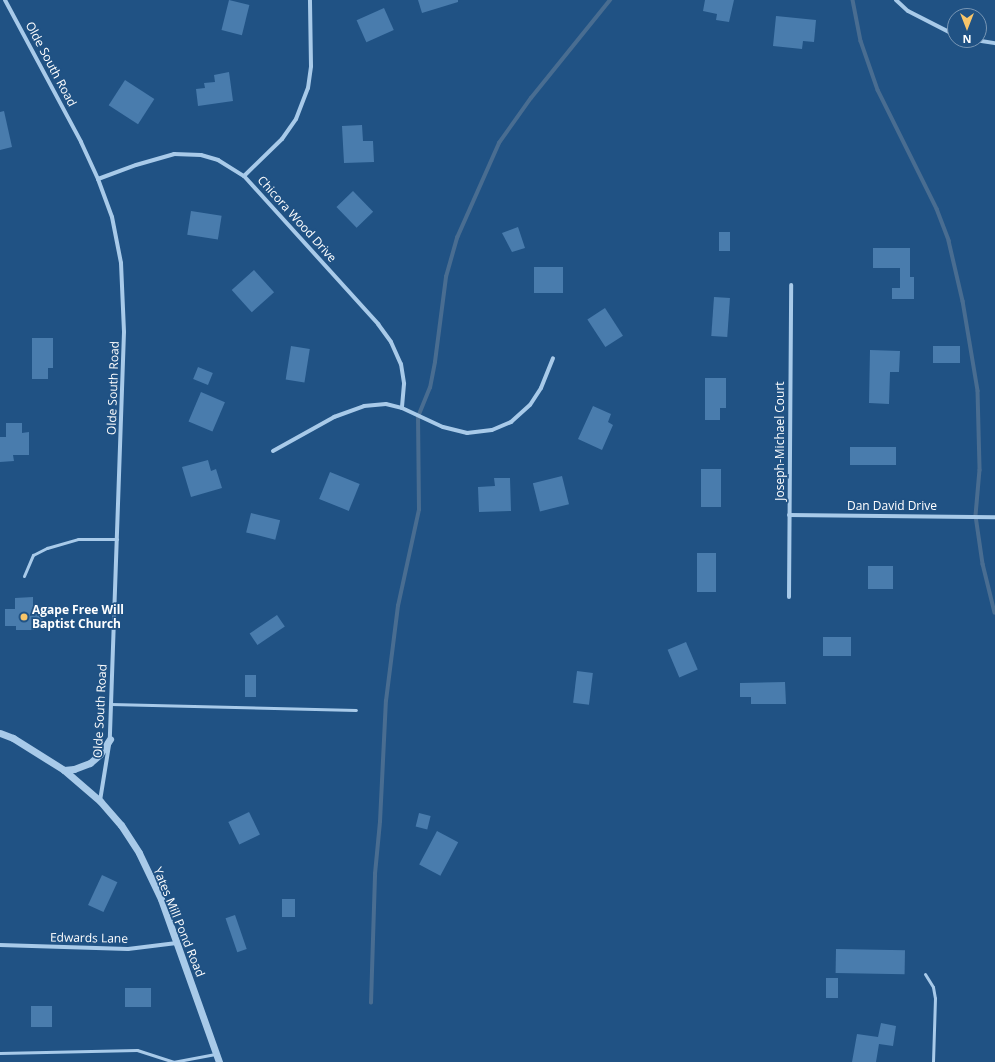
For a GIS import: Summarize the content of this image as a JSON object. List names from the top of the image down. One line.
{"streets":{"street":["Olde South Road","Chicora Wood Drive","Joseph-Michael Court","Dan David Drive","Yates Mill Pond Road","Edwards Lane"]},"crossings":[["Olde South Road","Chicora Wood Drive"],["Olde South Road","Yates Mill Pond Road"],["Joseph-Michael Court","Dan David Drive"],["Yates Mill Pond Road","Edwards Lane"]],"places":["Agape Free Will Baptist Church"],"north":"bottom"}
